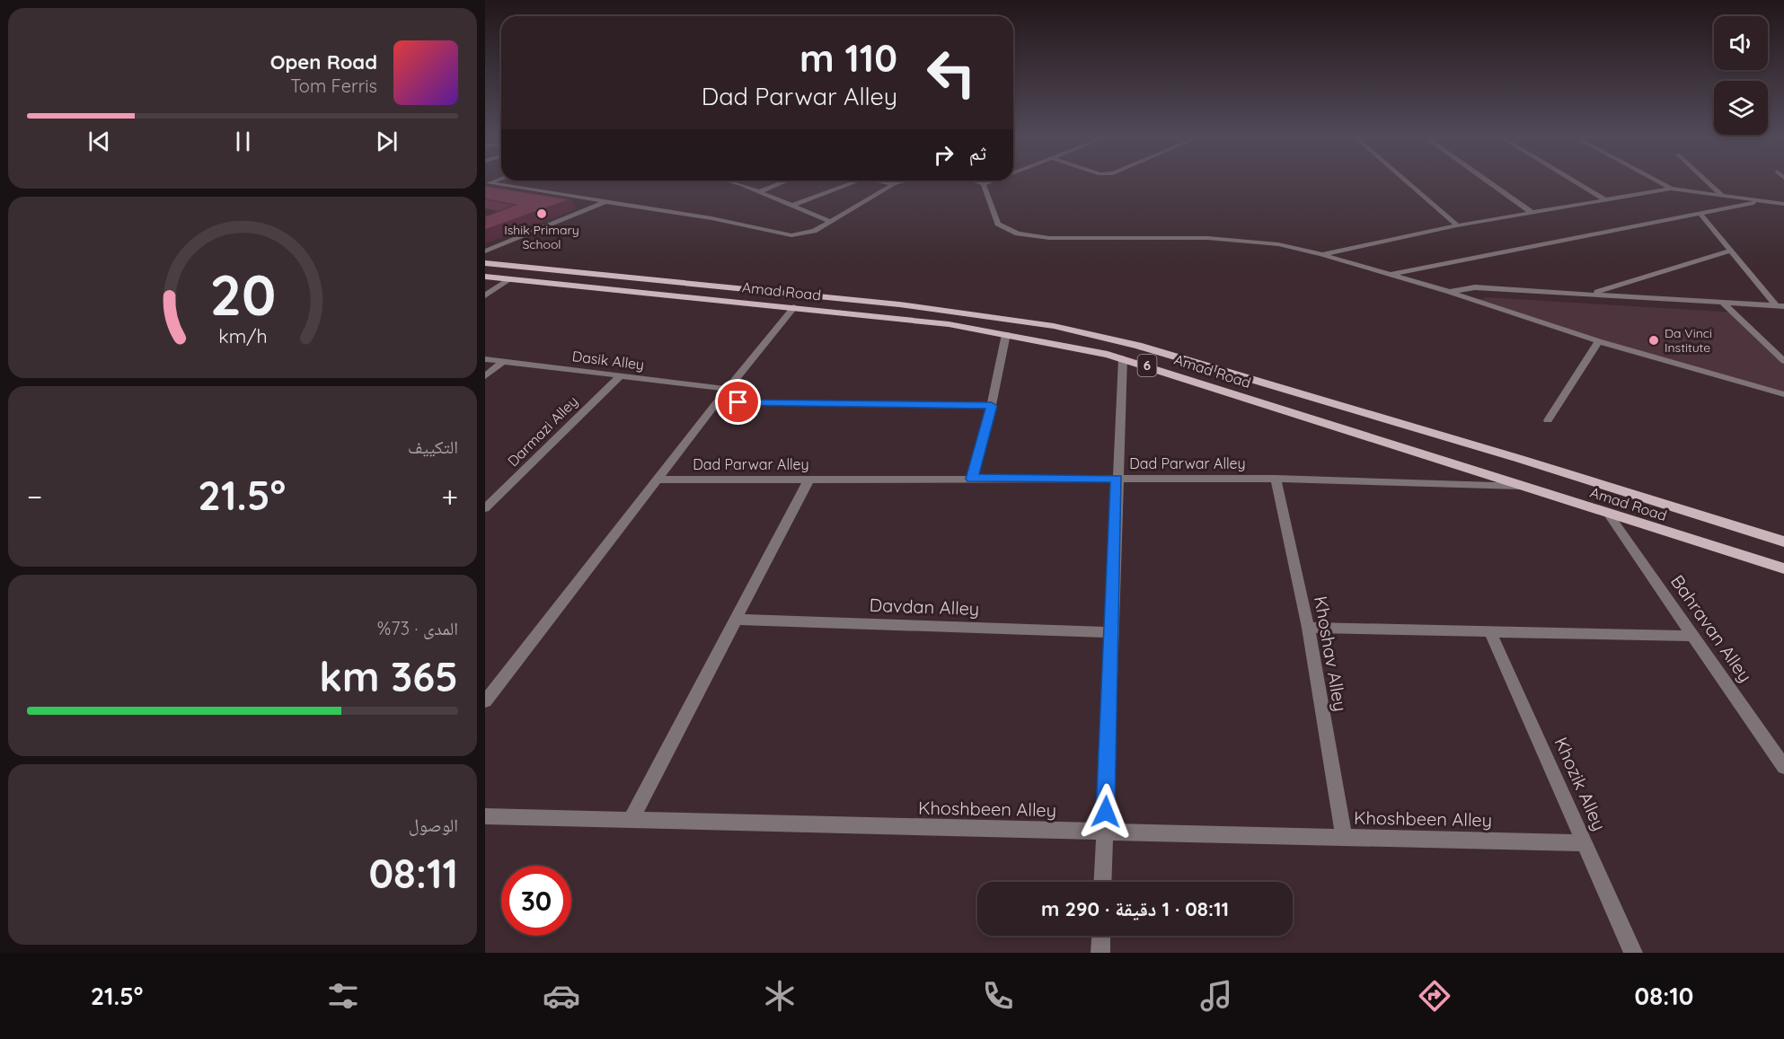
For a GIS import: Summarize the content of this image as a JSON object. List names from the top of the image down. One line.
{"streets":{"main road":["Amad Road","6"],"street":["Dasik Alley","Darmazi Alley","Dad Parwar Alley","Davdan Alley","Bahravan Alley","Khoshav Alley","Khozik Alley","Khoshbeen Alley"]},"crossings":[["Amad Road","Dad Parwar Alley"],["Amad Road","Bahravan Alley"],["Dasik Alley","Darmazi Alley"],["Dad Parwar Alley","Khoshav Alley"],["Khoshav Alley","Khoshbeen Alley"],["Khozik Alley","Khoshbeen Alley"]],"places":["Ishik Primary School","Da Vinci Institute"],"page":{"turn":["110 m","Dad Parwar Alley"],"song":["Open Road","Tom Ferris"],"then":"ثم","tile":["التكييف",["المدى · 73%","365 km"],["الوصول","08:11"]],"heat":["−","21.5°","+"],"limit":"30","trip":"08:11 · 1 دقيقة · 290 m","tabs":["08:10","21.5°"],"gauge":["20","km/h"]}}
